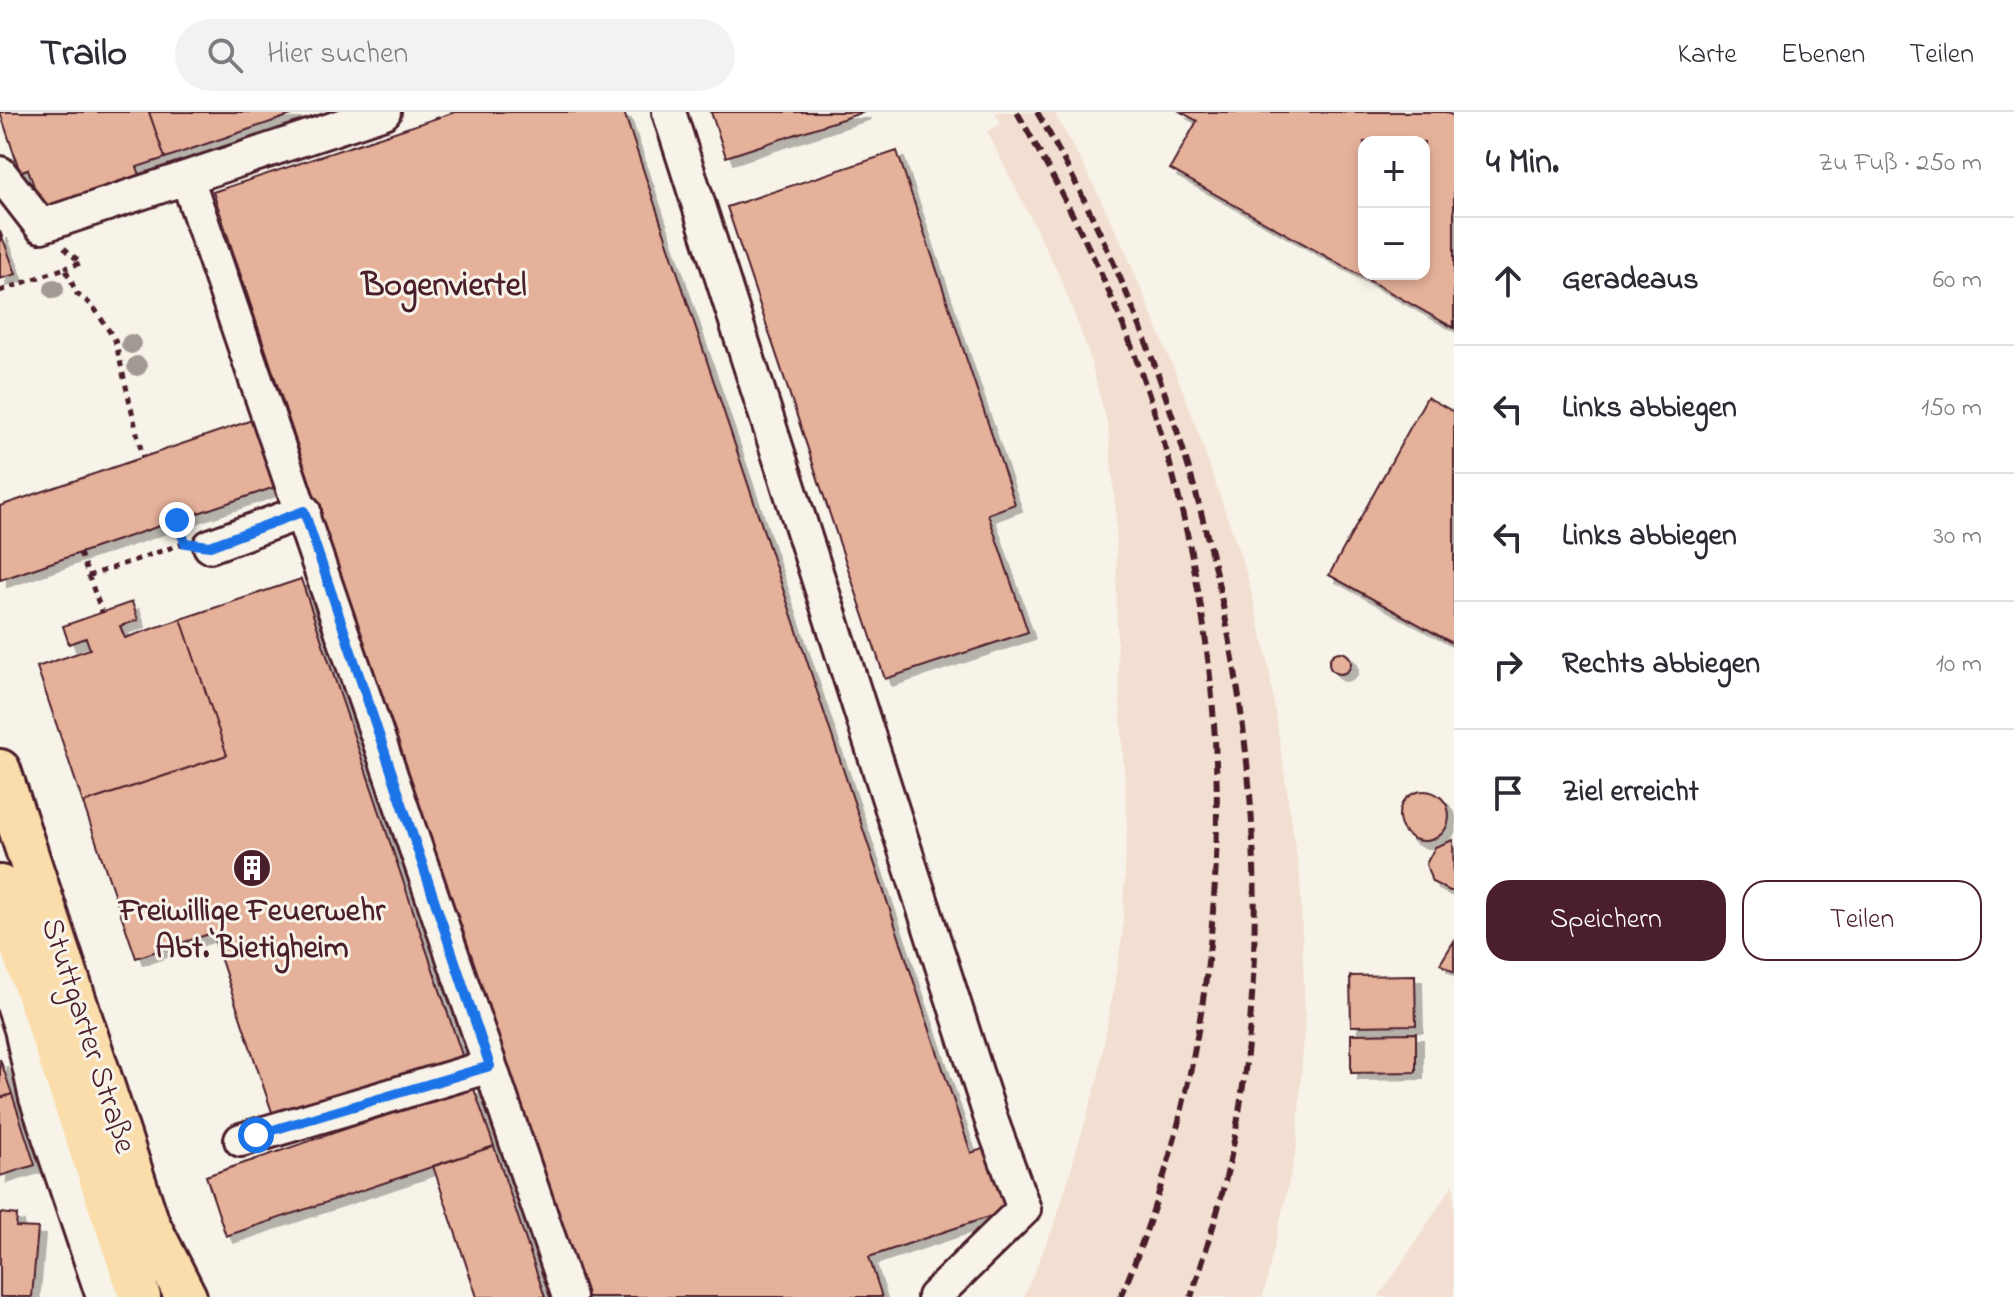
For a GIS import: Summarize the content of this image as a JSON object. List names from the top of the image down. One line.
{"streets":{"main road":["Stuttgarter Straße"]},"districts":["Bogenviertel"],"places":{"building":["Freiwillige Feuerwehr Abt. Bietigheim"]},"page":{"header":"Trailo","search":"Hier suchen","nav":["Karte","Ebenen","Teilen"],"heading":["4 Min.","Zu Fuß · 250 m"],"map_buttons":["+","−"],"list":[["Geradeaus","60 m"],["Links abbiegen","150 m"],["Links abbiegen","30 m"],["Rechts abbiegen","10 m"],"Ziel erreicht"],"buttons":["Speichern","Teilen"]}}
